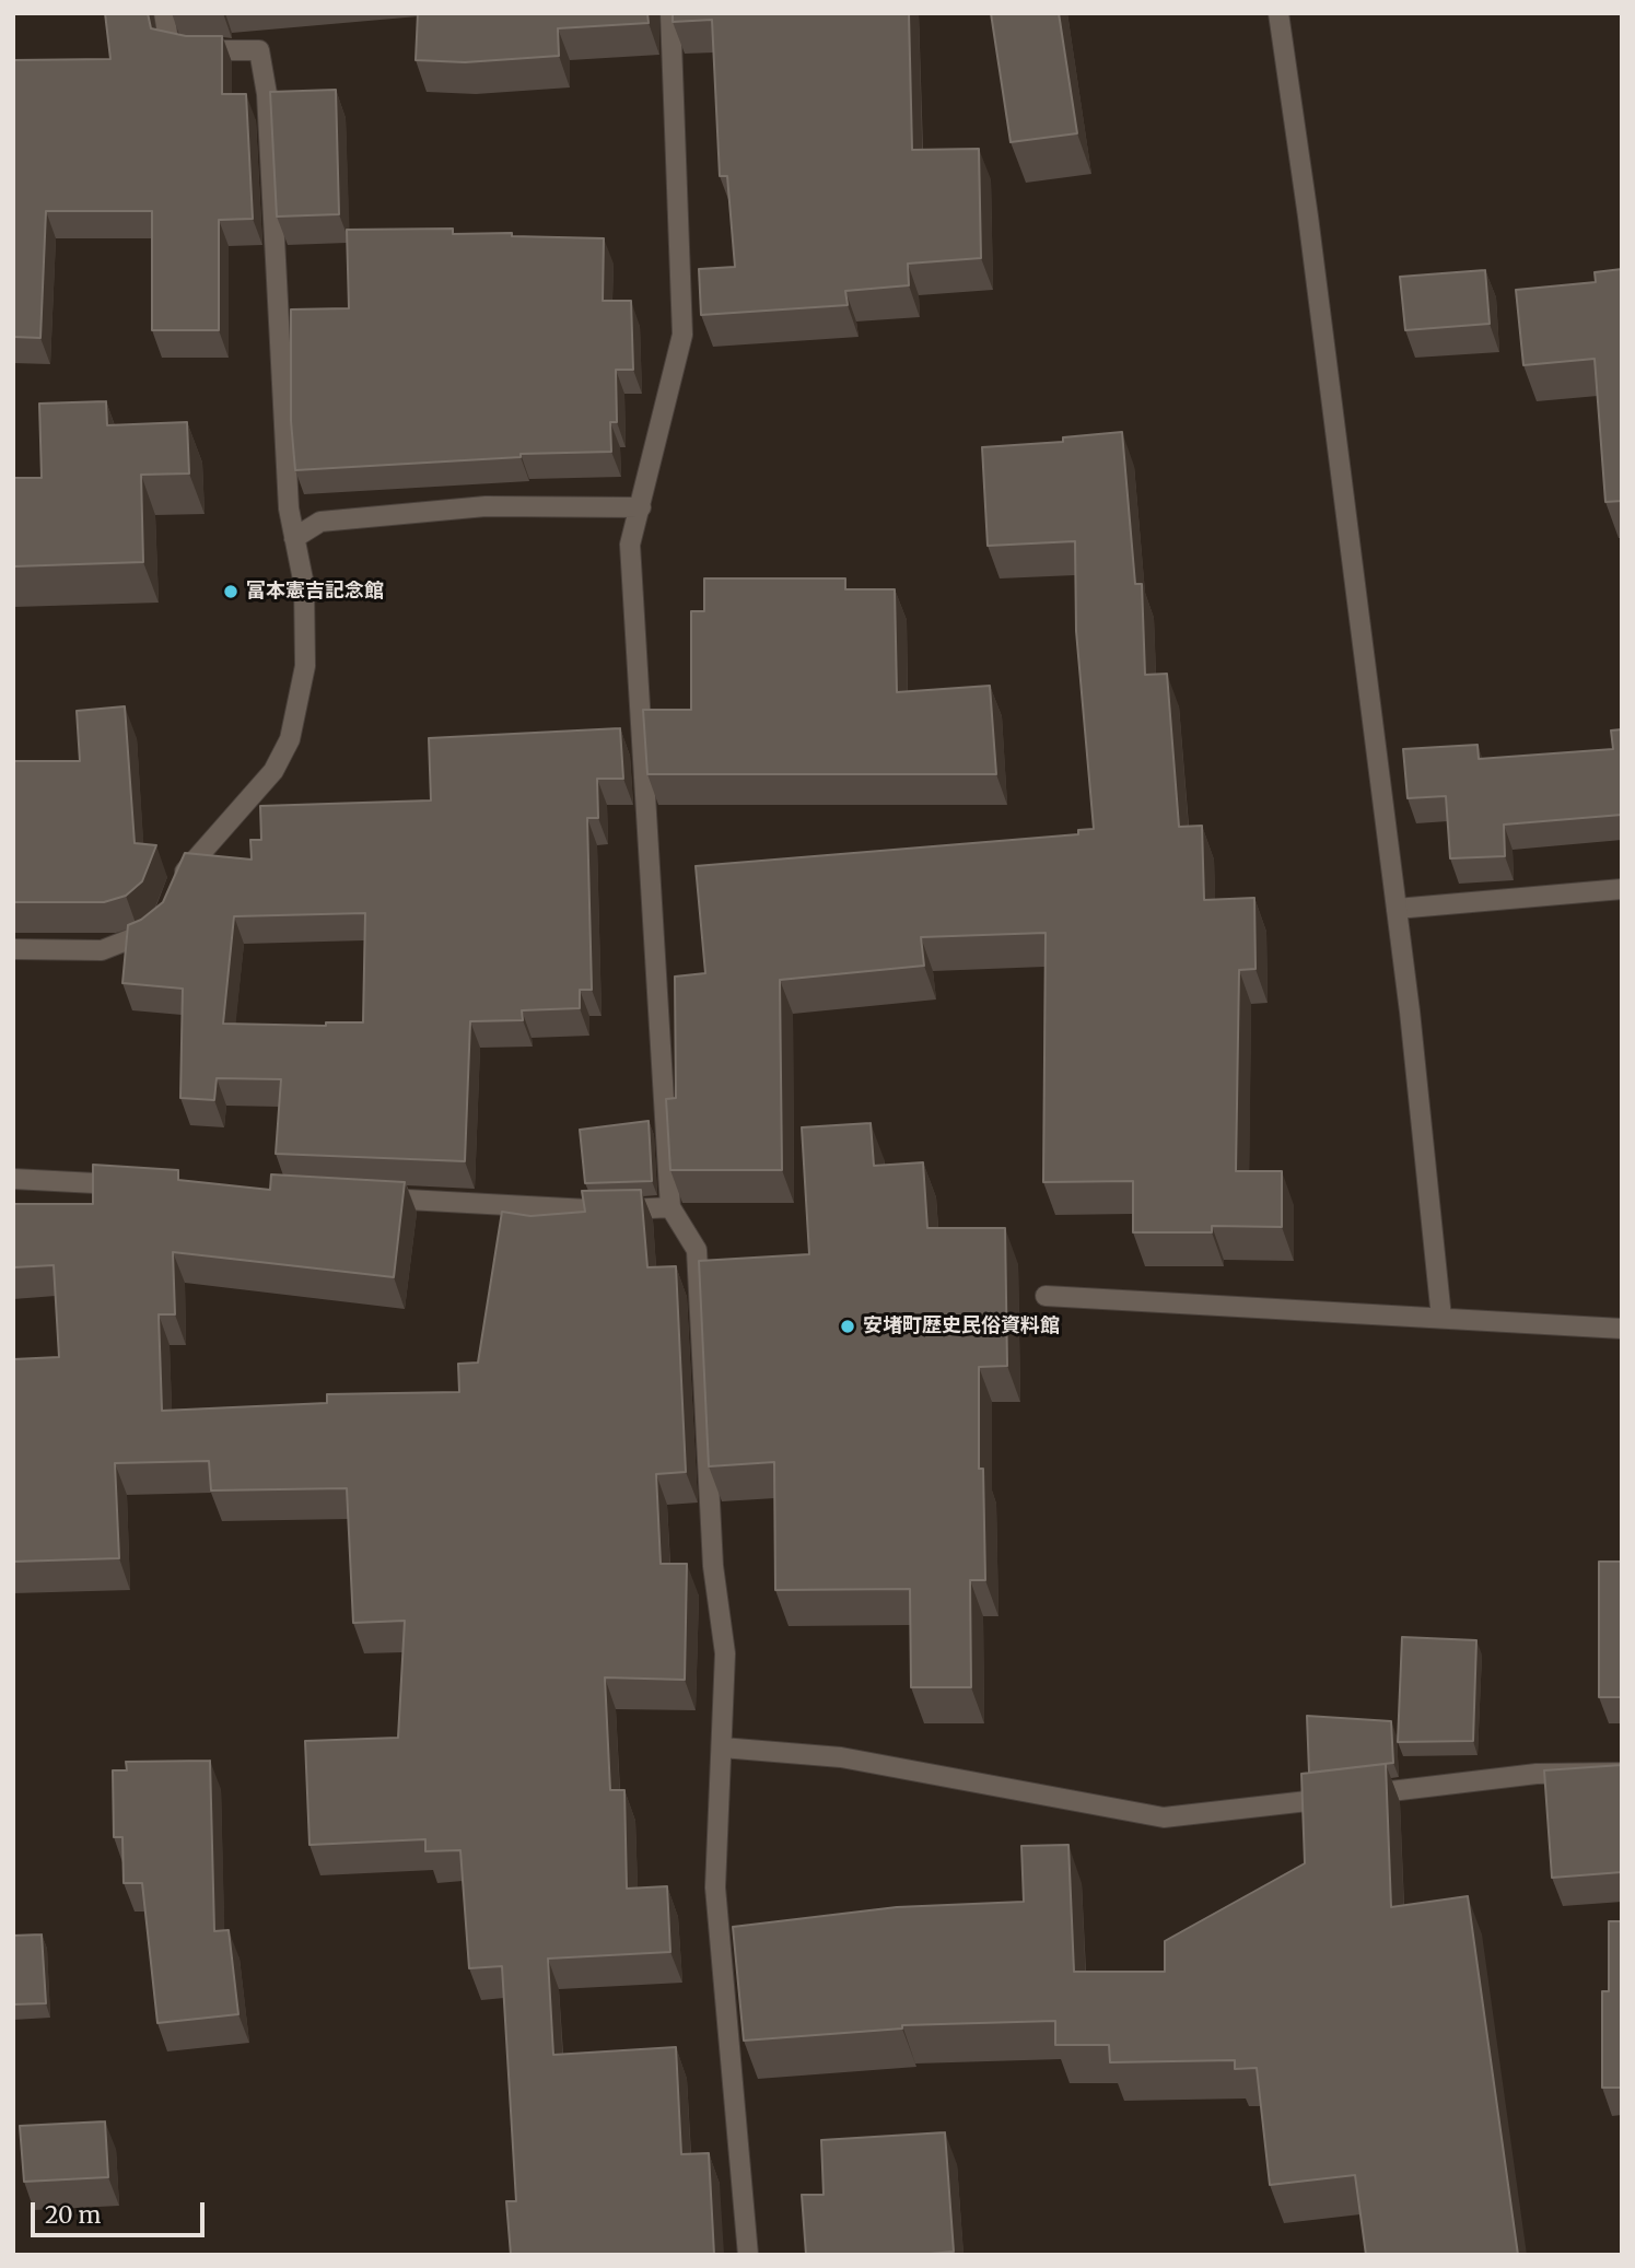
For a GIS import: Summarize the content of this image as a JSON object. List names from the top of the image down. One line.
{"places":["富本憲吉記念館","安堵町歴史民俗資料館"],"scale_bar":"20 m"}
